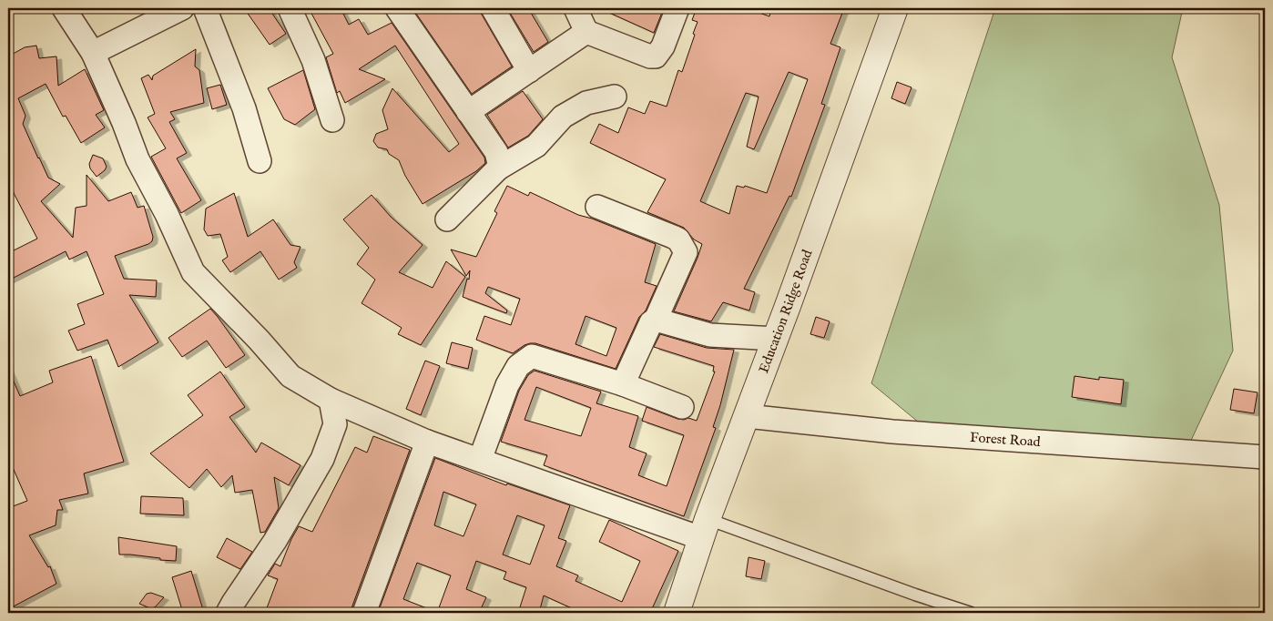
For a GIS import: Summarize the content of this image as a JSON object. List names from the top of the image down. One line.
{"streets":{"street":["Education Ridge Road","Forest Road"]},"crossings":[["Education Ridge Road","Forest Road"]]}
